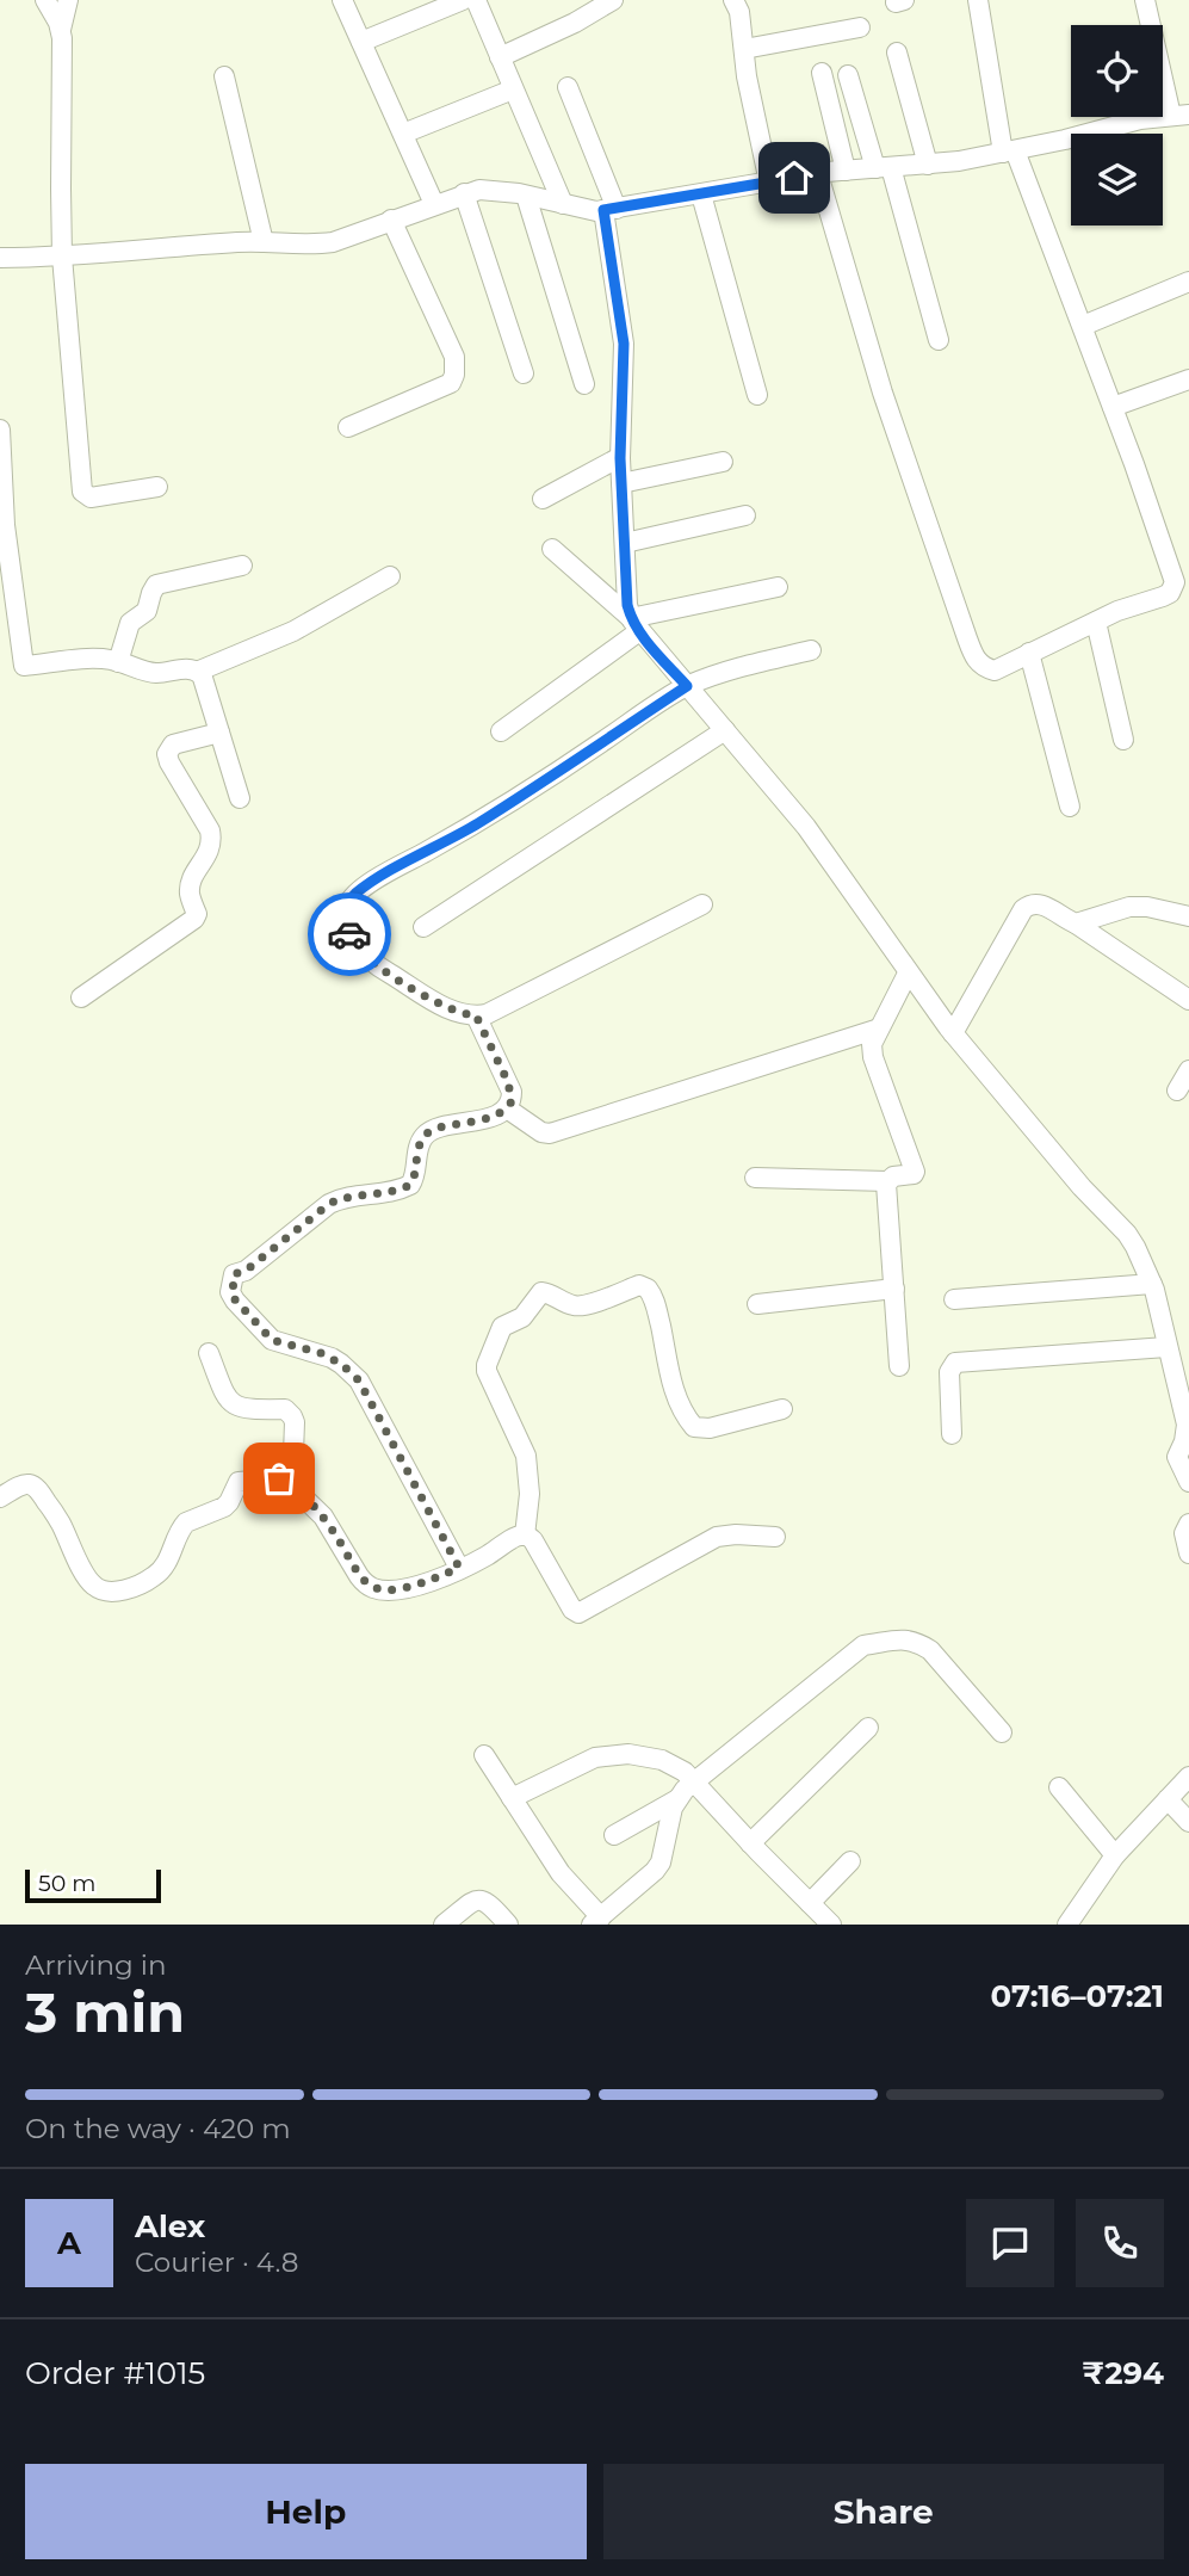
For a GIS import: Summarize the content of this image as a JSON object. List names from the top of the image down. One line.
{"scale_bar":"50 m","page":{"scale":"50 m","heading":["3 min","Arriving in","07:16–07:21"],"panel":["Alex","Courier · 4.8","Order #1015","₹294"],"bar":"On the way · 420 m","round":"A","buttons":["Help","Share"]}}
